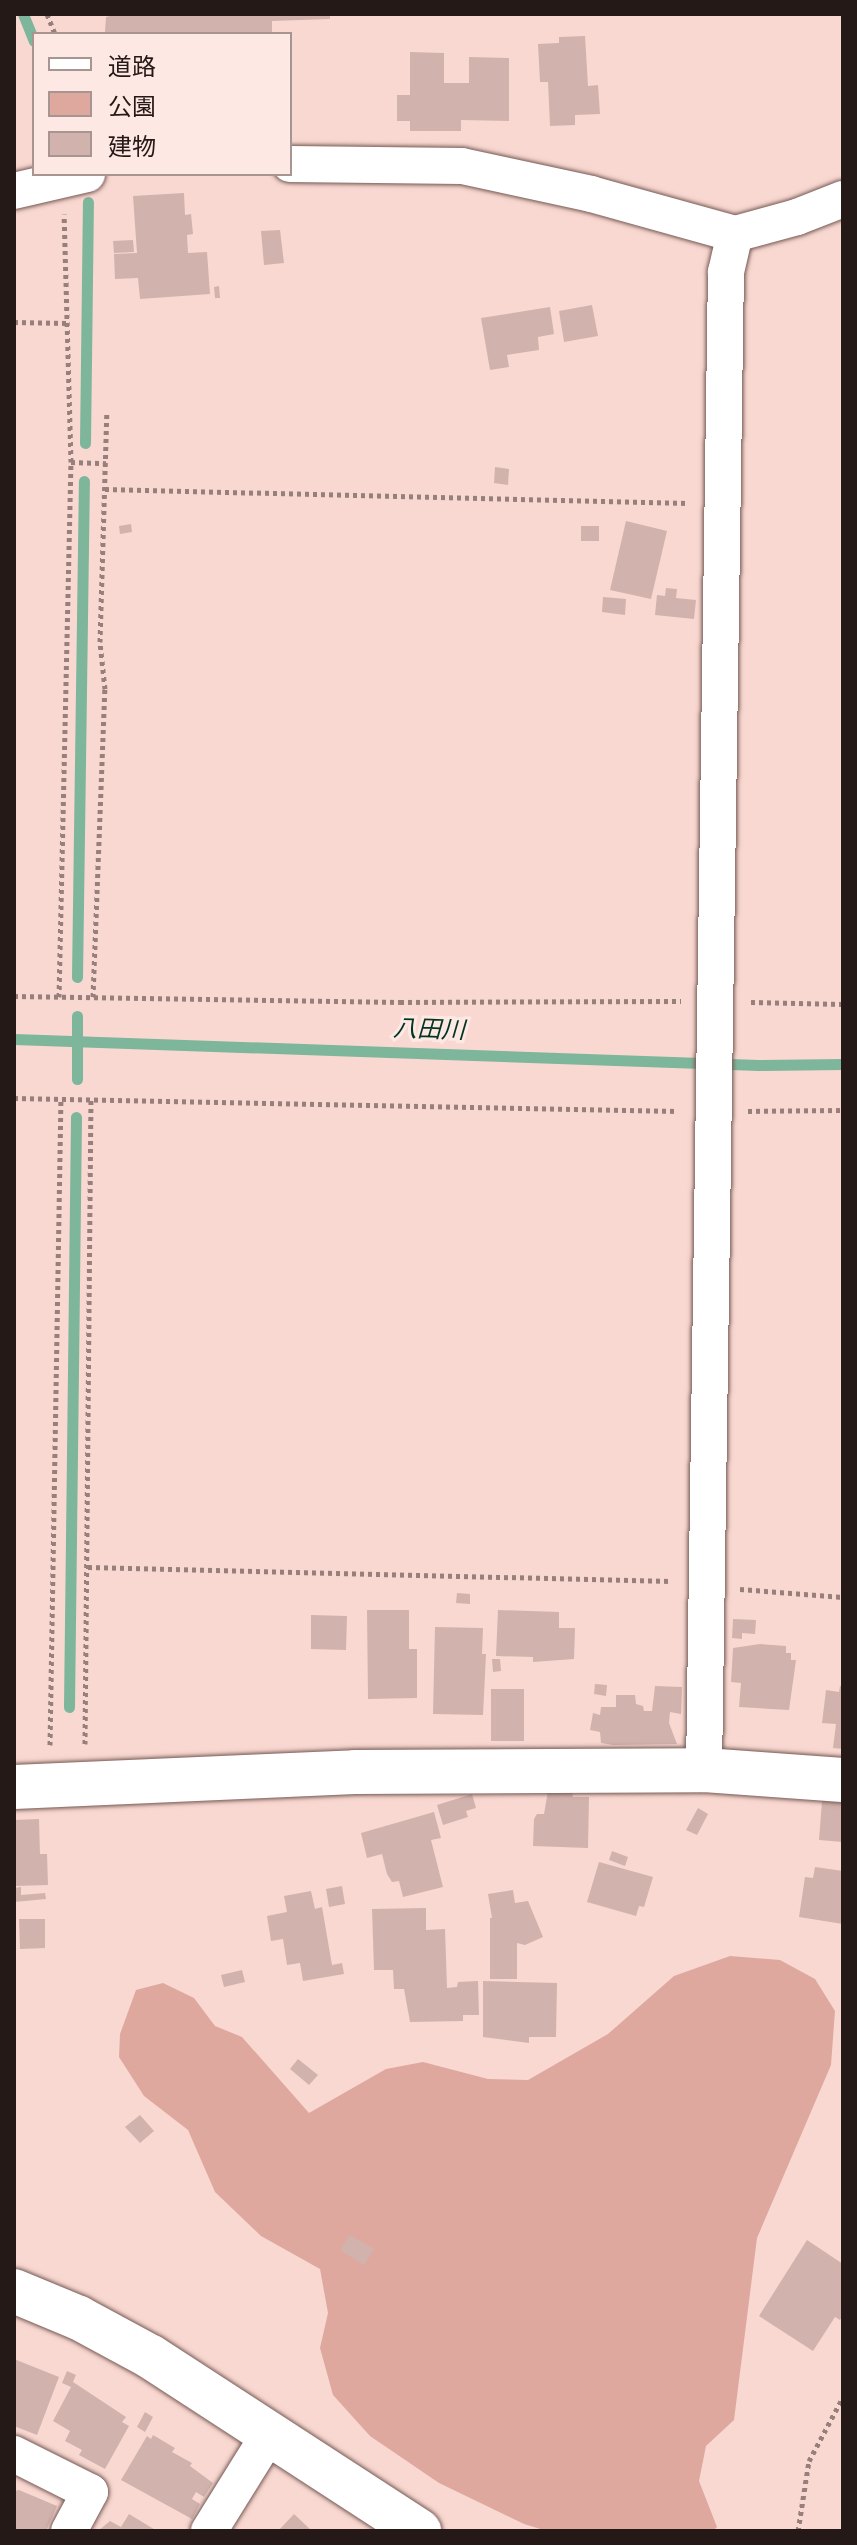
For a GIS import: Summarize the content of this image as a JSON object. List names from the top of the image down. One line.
{"water":["八田川"],"legend":["道路","公園","建物"]}
